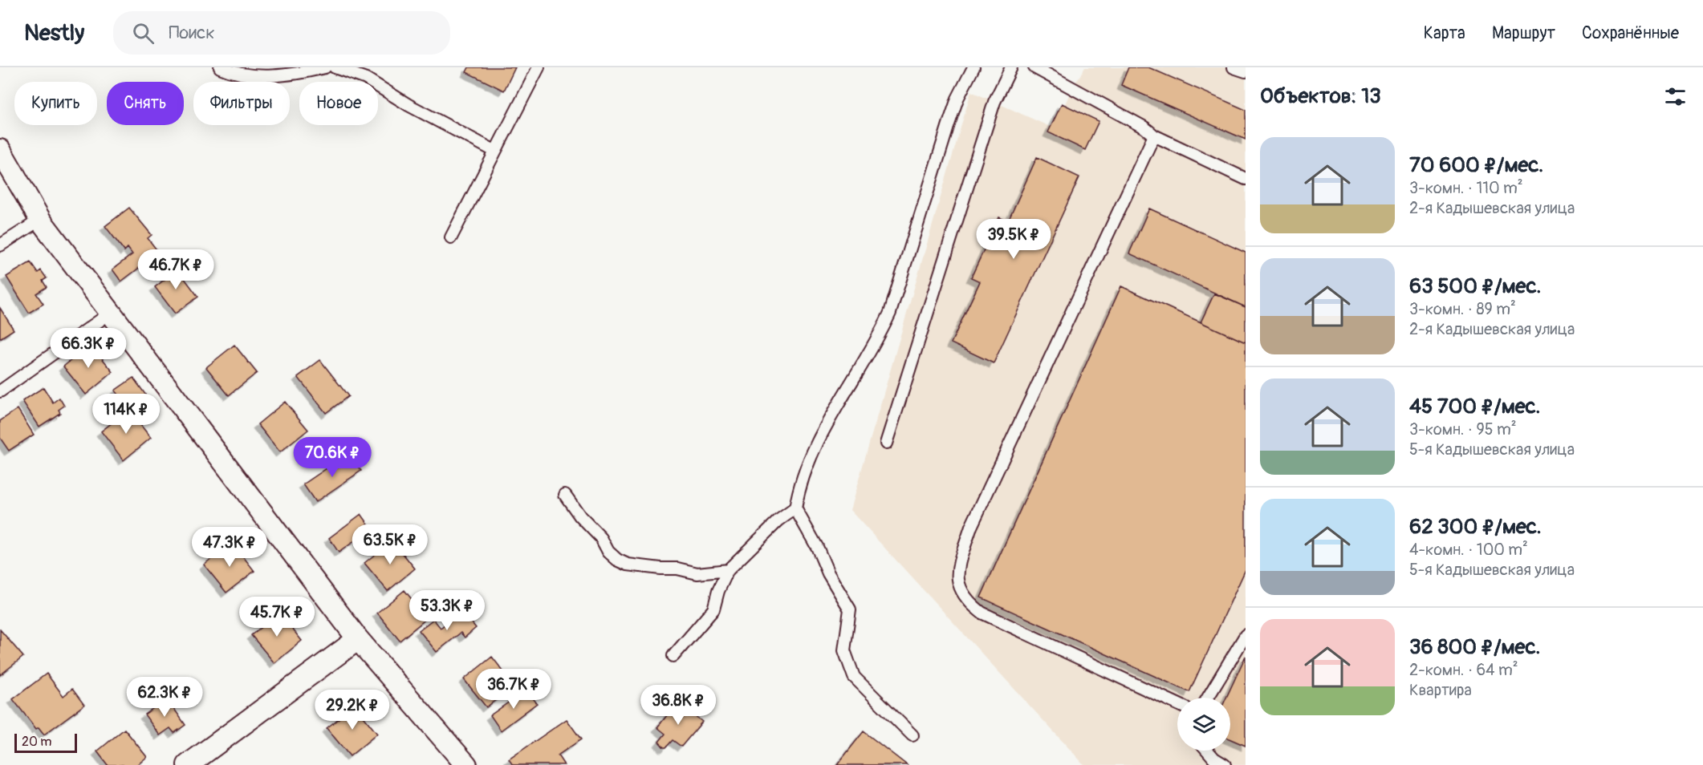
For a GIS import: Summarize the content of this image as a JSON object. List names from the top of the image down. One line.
{"scale_bar":"20 m","page":{"header":"Nestly","search":"Поиск","nav":["Карта","Маршрут","Сохранённые"],"heading":"Объектов: 13","chip":["Купить","Снять","Фильтры","Новое"],"list":[{"name":"70 600 ₽/мес.","note":"3-комн. · 110 m² · 2-я Кадышевская улица"},{"name":"63 500 ₽/мес.","note":"3-комн. · 89 m² · 2-я Кадышевская улица"},{"name":"45 700 ₽/мес.","note":"3-комн. · 95 m² · 5-я Кадышевская улица"},{"name":"62 300 ₽/мес.","note":"4-комн. · 100 m² · 5-я Кадышевская улица"},{"name":"36 800 ₽/мес.","note":"2-комн. · 64 m² · Квартира"}],"price":["39.5K ₽","46.7K ₽","66.3K ₽","114K ₽","70.6K ₽","63.5K ₽","47.3K ₽","53.3K ₽","45.7K ₽","36.7K ₽","62.3K ₽","36.8K ₽","29.2K ₽"],"scale":"20 m"}}
